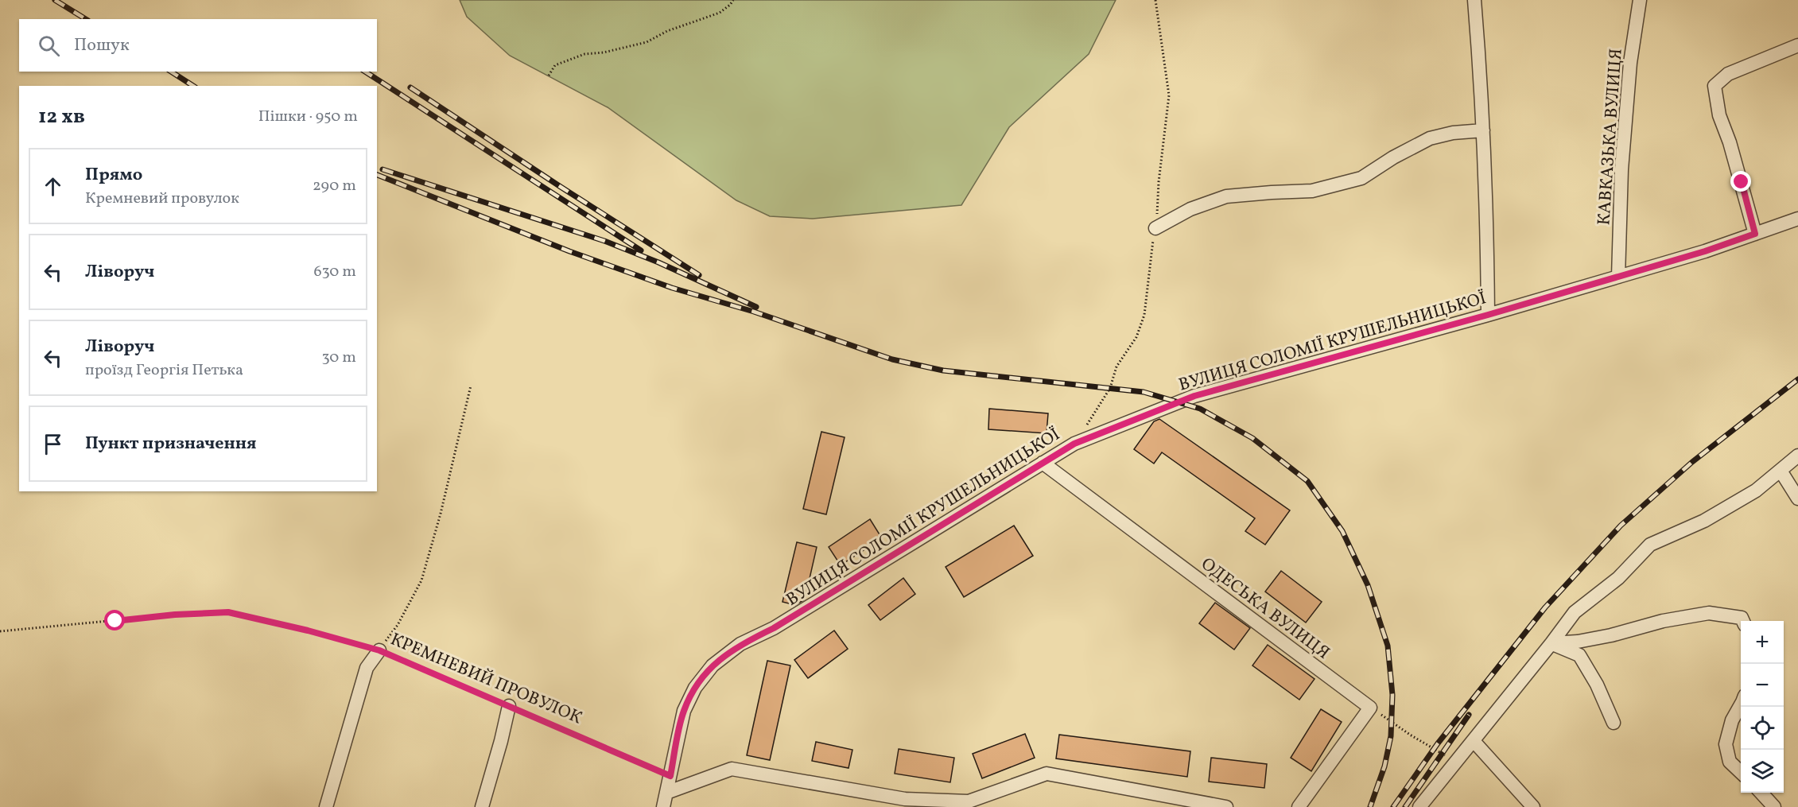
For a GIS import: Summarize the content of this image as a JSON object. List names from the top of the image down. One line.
{"streets":{"street":["КАВКАЗЬКА ВУЛИЦЯ","ВУЛИЦЯ СОЛОМІЇ КРУШЕЛЬНИЦЬКОЇ","ОДЕСЬКА ВУЛИЦЯ"],"path":["КРЕМНЕВИЙ ПРОВУЛОК"]},"crossings":[["КАВКАЗЬКА ВУЛИЦЯ","ВУЛИЦЯ СОЛОМІЇ КРУШЕЛЬНИЦЬКОЇ"],["ВУЛИЦЯ СОЛОМІЇ КРУШЕЛЬНИЦЬКОЇ","ОДЕСЬКА ВУЛИЦЯ"],["ВУЛИЦЯ СОЛОМІЇ КРУШЕЛЬНИЦЬКОЇ","КРЕМНЕВИЙ ПРОВУЛОК"]],"page":{"search":"Пошук","heading":["12 хв","Пішки · 950 m"],"list":[["Прямо","Кремневий провулок","290 m"],["Ліворуч","630 m"],["Ліворуч","проїзд Георгія Петька","30 m"],"Пункт призначення"],"map_buttons":["+","−"]}}
